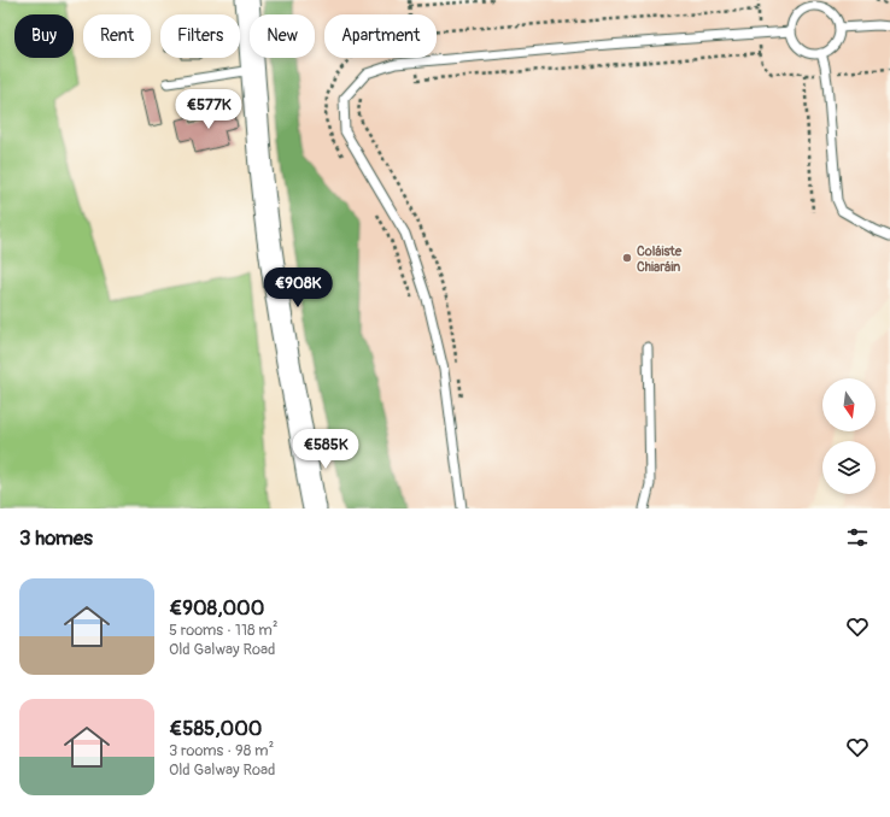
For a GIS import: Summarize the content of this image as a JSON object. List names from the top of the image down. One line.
{"places":["Coláiste Chiaráin"],"north":"bottom","page":{"chip":["Buy","Rent","Filters","New","Apartment"],"price":["€577K","€908K","€585K"],"heading":"3 homes","list":[{"name":"€908,000","note":"5 rooms · 118 m² · Old Galway Road"},{"name":"€585,000","note":"3 rooms · 98 m² · Old Galway Road"}]}}
